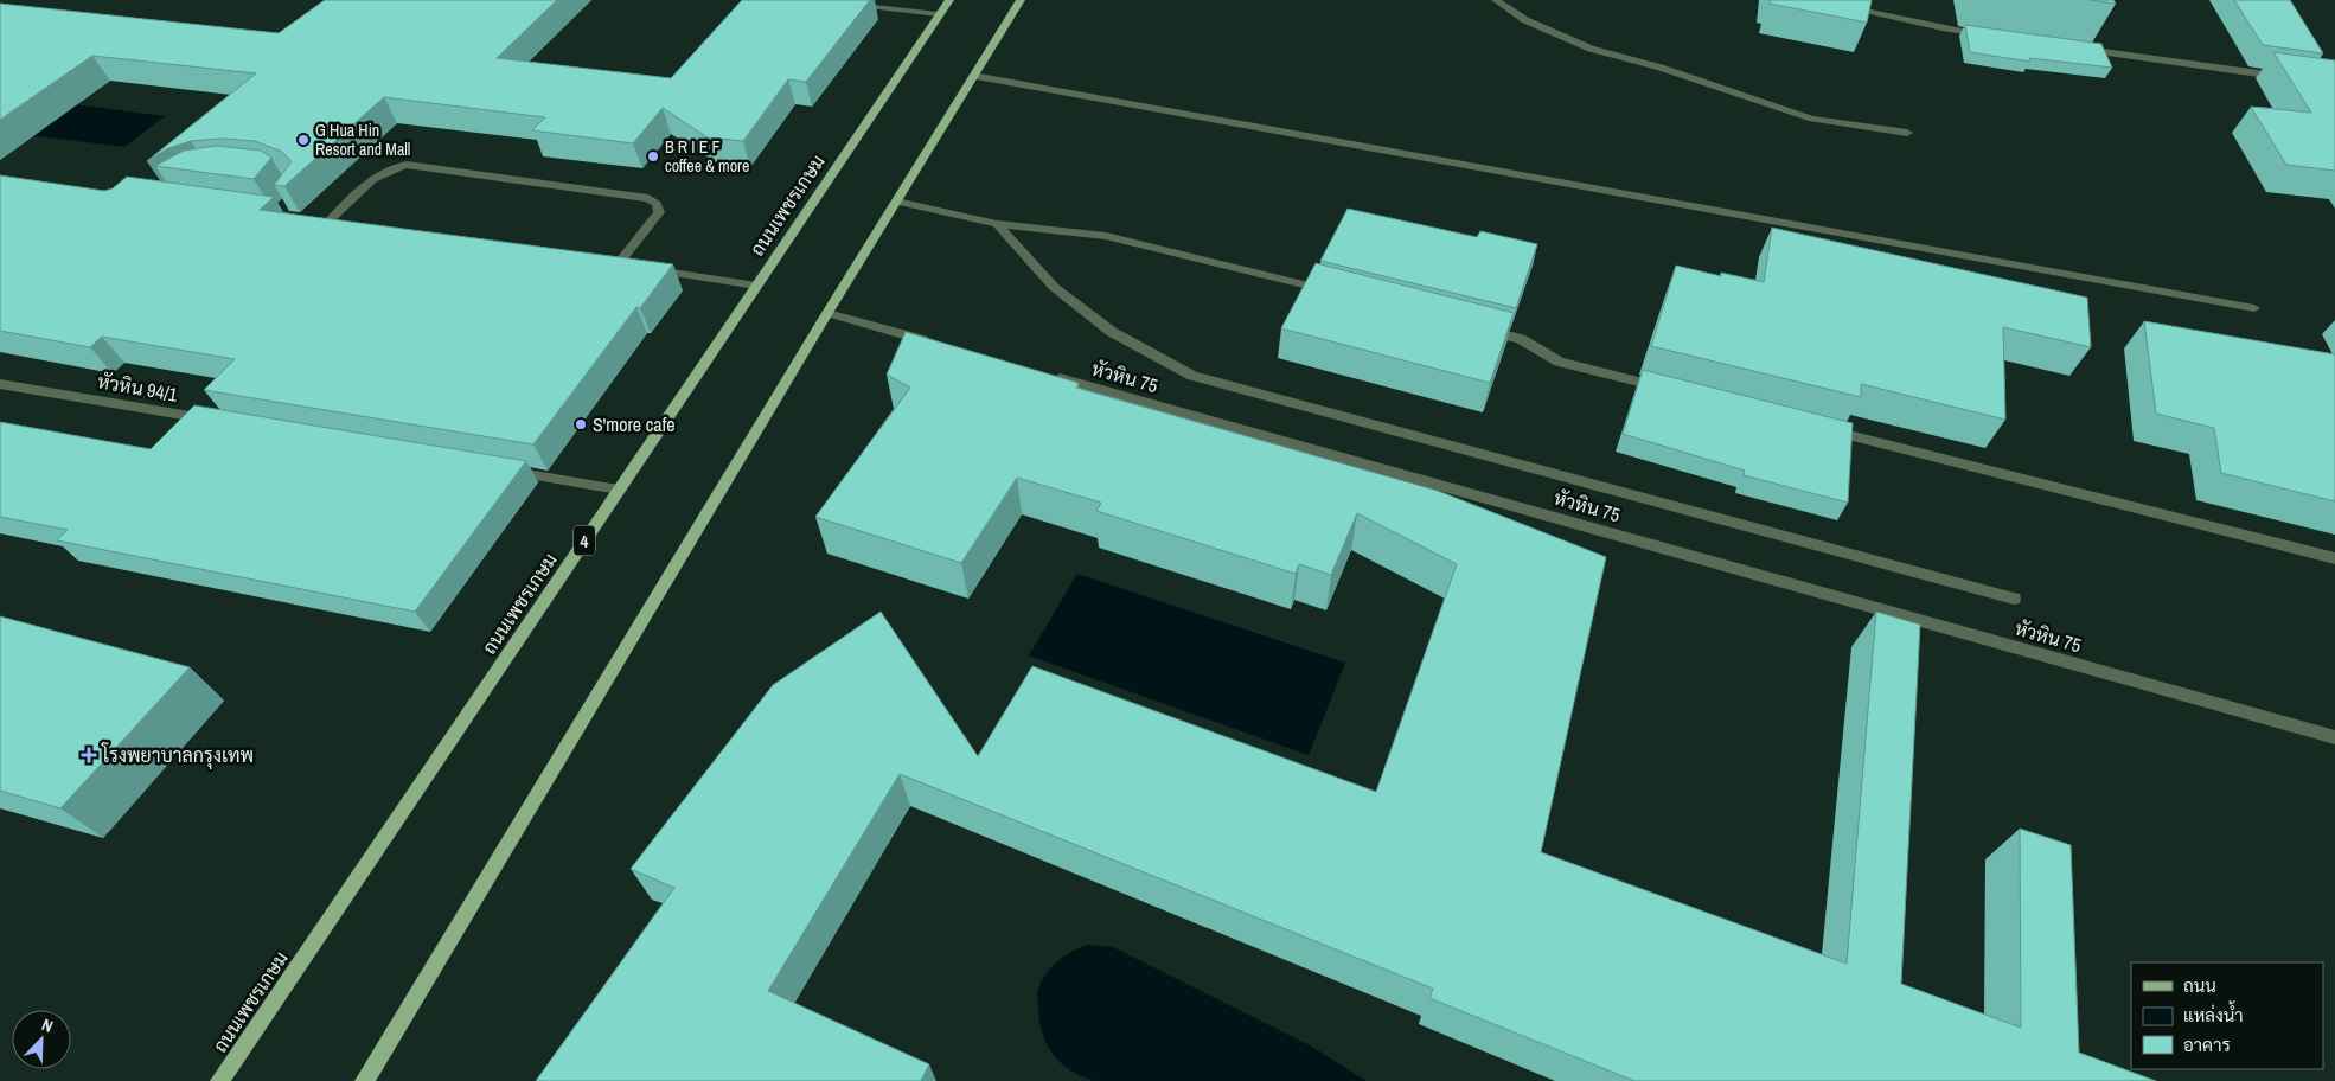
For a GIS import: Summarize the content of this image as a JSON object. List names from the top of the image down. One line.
{"streets":{"main road":["ถนนเพชรเกษม","4"],"street":["หัวหิน 75","หัวหิน 94/1"]},"places":{"other":["G Hua Hin Resort and Mall","B R I E F coffee & more","S'more cafe"],"health":["โรงพยาบาลกรุงเทพ"]},"legend":["ถนน","แหล่งน้ำ","อาคาร"],"north":"top right"}
